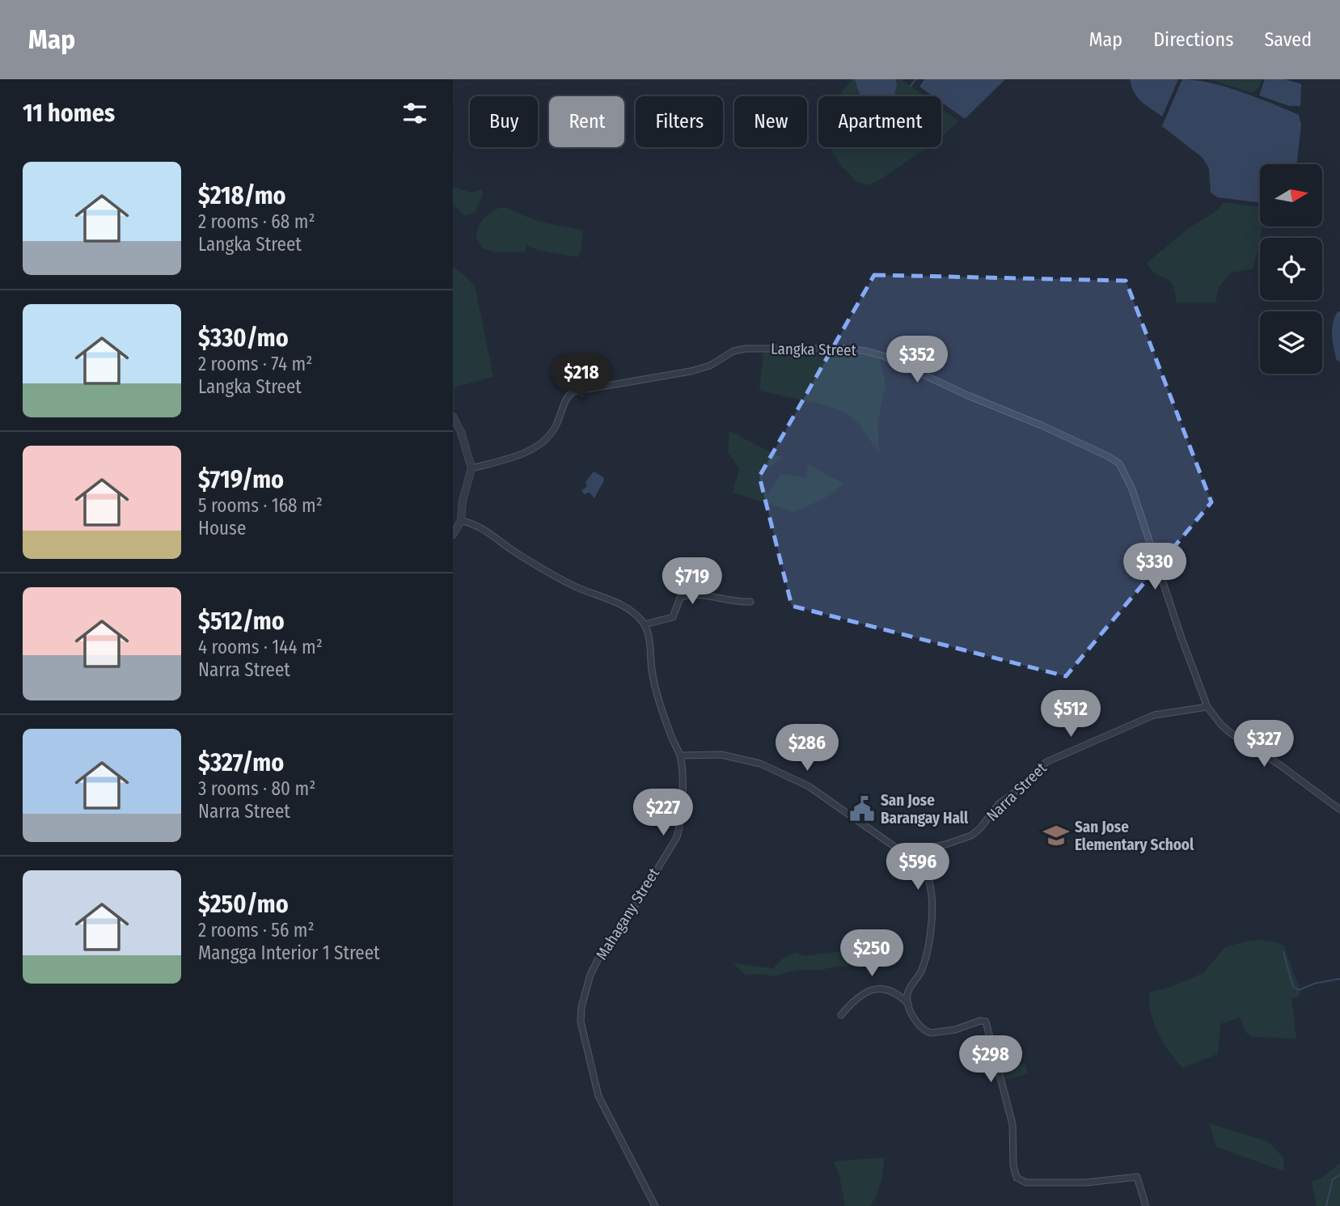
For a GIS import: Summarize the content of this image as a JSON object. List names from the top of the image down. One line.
{"streets":{"street":["Langka Street","Narra Street","Mahagany Street"]},"crossings":[["Langka Street","Narra Street"]],"places":{"public building":["San Jose Barangay Hall"],"school or university":["San Jose Elementary School"]},"north":"right","page":{"header":"Map","nav":["Map","Directions","Saved"],"heading":"11 homes","chip":["Buy","Rent","Filters","New","Apartment"],"list":[{"name":"$218/mo","note":"2 rooms · 68 m² · Langka Street"},{"name":"$330/mo","note":"2 rooms · 74 m² · Langka Street"},{"name":"$719/mo","note":"5 rooms · 168 m² · House"},{"name":"$512/mo","note":"4 rooms · 144 m² · Narra Street"},{"name":"$327/mo","note":"3 rooms · 80 m² · Narra Street"},{"name":"$250/mo","note":"2 rooms · 56 m² · Mangga Interior 1 Street"}],"price":["$352","$218","$330","$719","$512","$327","$286","$227","$596","$250","$298"]}}
